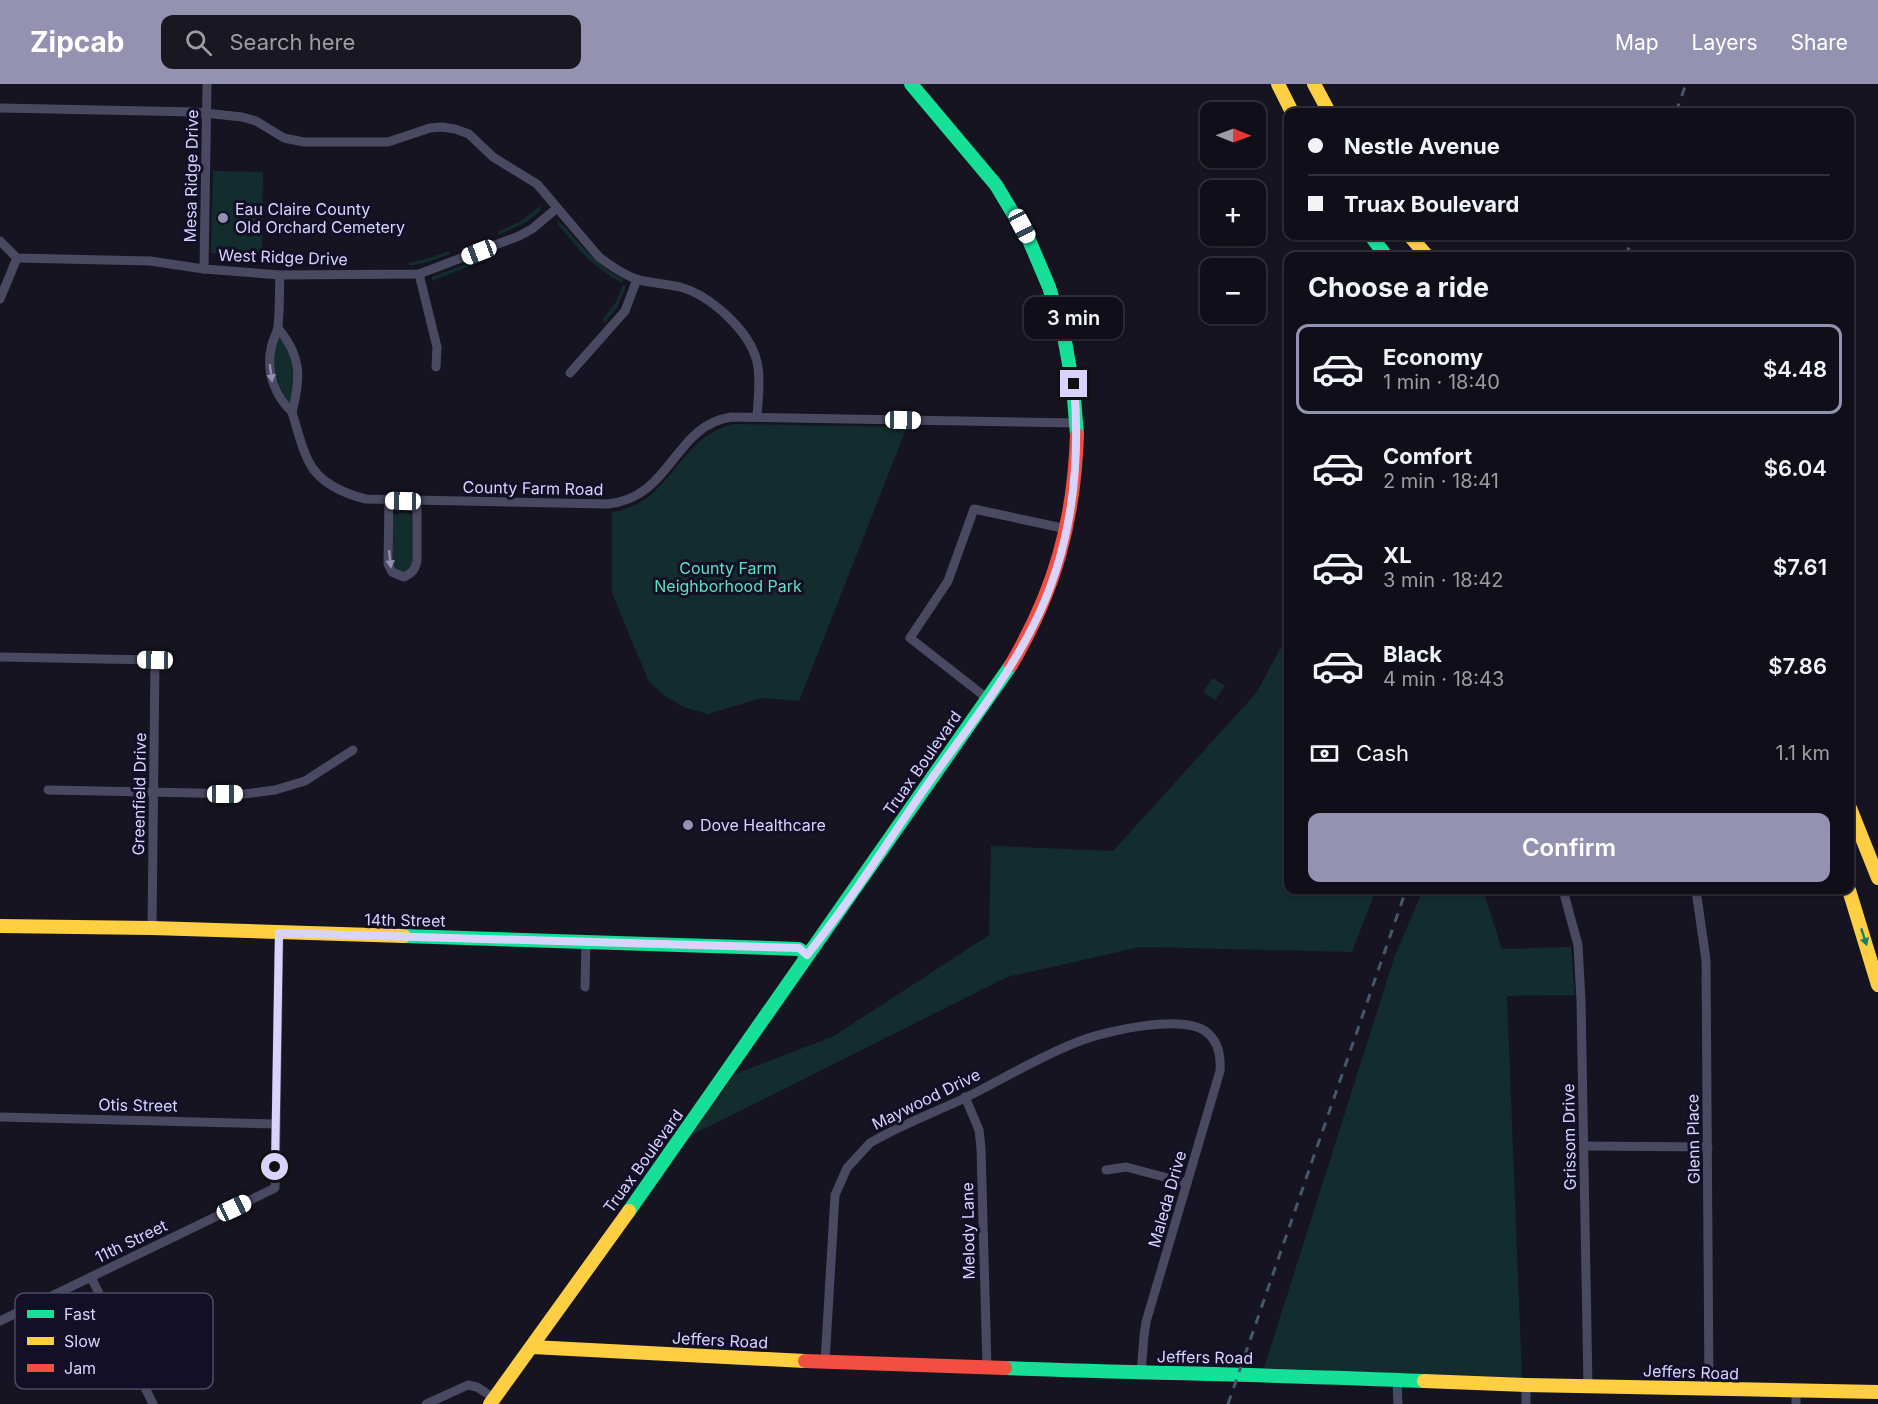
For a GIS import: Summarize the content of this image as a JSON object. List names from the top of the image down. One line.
{"streets":{"main road":["Truax Boulevard","14th Street","Jeffers Road"],"street":["Mesa Ridge Drive","West Ridge Drive","County Farm Road","Greenfield Drive","Maywood Drive","Otis Street","Grissom Drive","Glenn Place","Maleda Drive","Melody Lane","11th Street"]},"crossings":[["Mesa Ridge Drive","West Ridge Drive"],["West Ridge Drive","County Farm Road"],["County Farm Road","Truax Boulevard"],["Truax Boulevard","14th Street"],["Truax Boulevard","Jeffers Road"],["Greenfield Drive","14th Street"],["Maywood Drive","Maleda Drive"],["Maywood Drive","Melody Lane"],["Maywood Drive","Jeffers Road"],["Otis Street","11th Street"],["Grissom Drive","Jeffers Road"],["Glenn Place","Jeffers Road"],["Maleda Drive","Jeffers Road"],["Melody Lane","Jeffers Road"]],"parks":["County Farm Neighborhood Park"],"places":["Eau Claire County Old Orchard Cemetery","Dove Healthcare"],"legend":["Fast","Slow","Jam"],"north":"right","page":{"header":"Zipcab","search":"Search here","nav":["Map","Layers","Share"],"map_buttons":["+","−"],"banner":["Nestle Avenue","Truax Boulevard"],"heading":"Choose a ride","bubble":"3 min","list":[{"name":"Economy","note":"1 min · 18:40","value":"$4.48"},{"name":"Comfort","note":"2 min · 18:41","value":"$6.04"},{"name":"XL","note":"3 min · 18:42","value":"$7.61"},{"name":"Black","note":"4 min · 18:43","value":"$7.86"}],"pay":["Cash","1.1 km"],"buttons":"Confirm"}}
